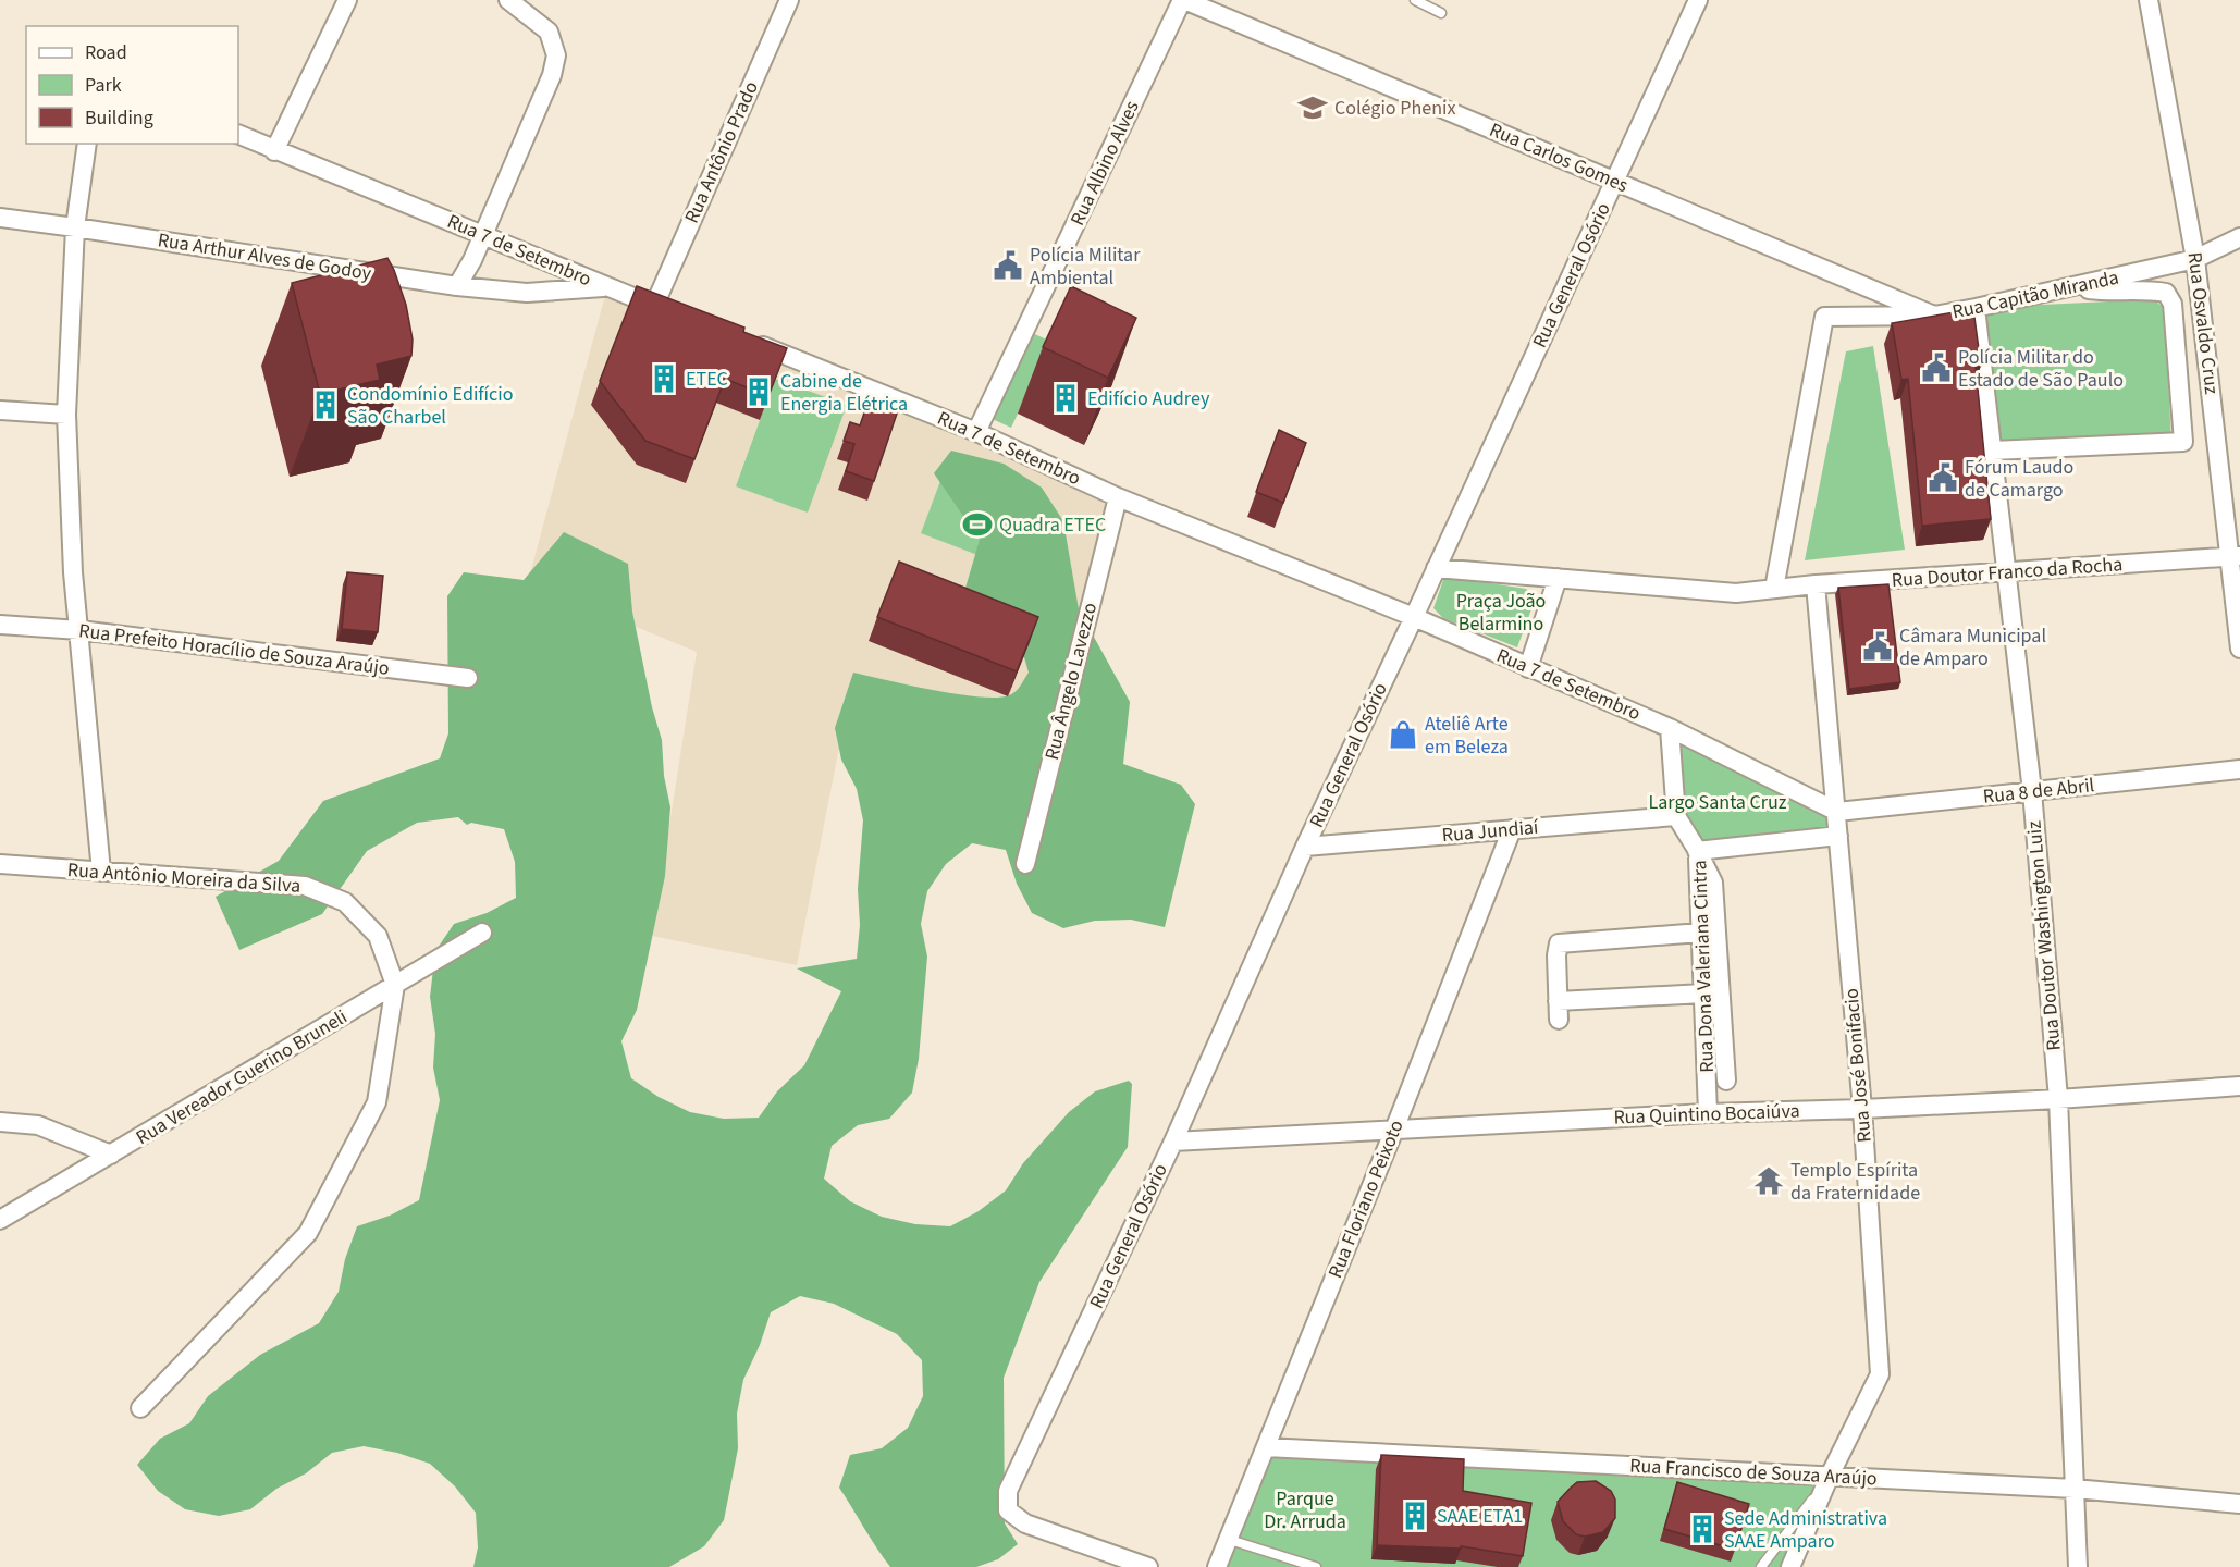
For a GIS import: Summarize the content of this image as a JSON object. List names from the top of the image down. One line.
{"streets":{"street":["Rua Antônio Prado","Rua Carlos Gomes","Rua Albino Alves","Rua 7 de Setembro","Rua Arthur Alves de Godoy","Rua General Osório","Rua Capitão Miranda","Rua Osvaldo Cruz","Rua Doutor Franco da Rocha","Rua Prefeito Horacílio de Souza Araújo","Rua Ângelo Lavezzo","Rua 8 de Abril","Rua Jundiaí","Rua Antônio Moreira da Silva","Rua Doutor Washington Luiz","Rua Dona Valeriana Cintra","Rua José Bonifacio","Rua Vereador Guerino Bruneli","Rua Quintino Bocaiúva","Rua Floriano Peixoto","Rua Francisco de Souza Araújo"]},"crossings":[["Rua Antônio Prado","Rua 7 de Setembro"],["Rua Carlos Gomes","Rua Albino Alves"],["Rua Carlos Gomes","Rua General Osório"],["Rua Carlos Gomes","Rua Capitão Miranda"],["Rua Albino Alves","Rua 7 de Setembro"],["Rua 7 de Setembro","Rua Arthur Alves de Godoy"],["Rua 7 de Setembro","Rua General Osório"],["Rua 7 de Setembro","Rua Ângelo Lavezzo"],["Rua General Osório","Rua Jundiaí"],["Rua General Osório","Rua Quintino Bocaiúva"],["Rua Capitão Miranda","Rua Osvaldo Cruz"],["Rua Capitão Miranda","Rua Doutor Franco da Rocha"],["Rua Capitão Miranda","Rua Doutor Washington Luiz"],["Rua Osvaldo Cruz","Rua Doutor Franco da Rocha"],["Rua Doutor Franco da Rocha","Rua Doutor Washington Luiz"],["Rua Doutor Franco da Rocha","Rua José Bonifacio"],["Rua 8 de Abril","Rua Doutor Washington Luiz"],["Rua 8 de Abril","Rua José Bonifacio"],["Rua Jundiaí","Rua Floriano Peixoto"],["Rua Antônio Moreira da Silva","Rua Vereador Guerino Bruneli"],["Rua Doutor Washington Luiz","Rua Quintino Bocaiúva"],["Rua Doutor Washington Luiz","Rua Francisco de Souza Araújo"],["Rua Dona Valeriana Cintra","Rua Quintino Bocaiúva"],["Rua José Bonifacio","Rua Quintino Bocaiúva"],["Rua José Bonifacio","Rua Francisco de Souza Araújo"],["Rua Quintino Bocaiúva","Rua Floriano Peixoto"],["Rua Floriano Peixoto","Rua Francisco de Souza Araújo"]],"parks":["Praça João Belarmino","Largo Santa Cruz","Parque Dr. Arruda"],"places":{"school or university":["Colégio Phenix"],"public building":["Polícia Militar Ambiental","Polícia Militar do Estado de São Paulo","Fórum Laudo de Camargo","Câmara Municipal de Amparo"],"building":["ETEC","Cabine de Energia Elétrica","Edifício Audrey","Condomínio Edifício São Charbel","SAAE ETA1","Sede Administrativa SAAE Amparo"],"sports":["Quadra ETEC"],"shop":["Ateliê Arte em Beleza"],"temple":["Templo Espírita da Fraternidade"]},"legend":["Road","Park","Building"]}
